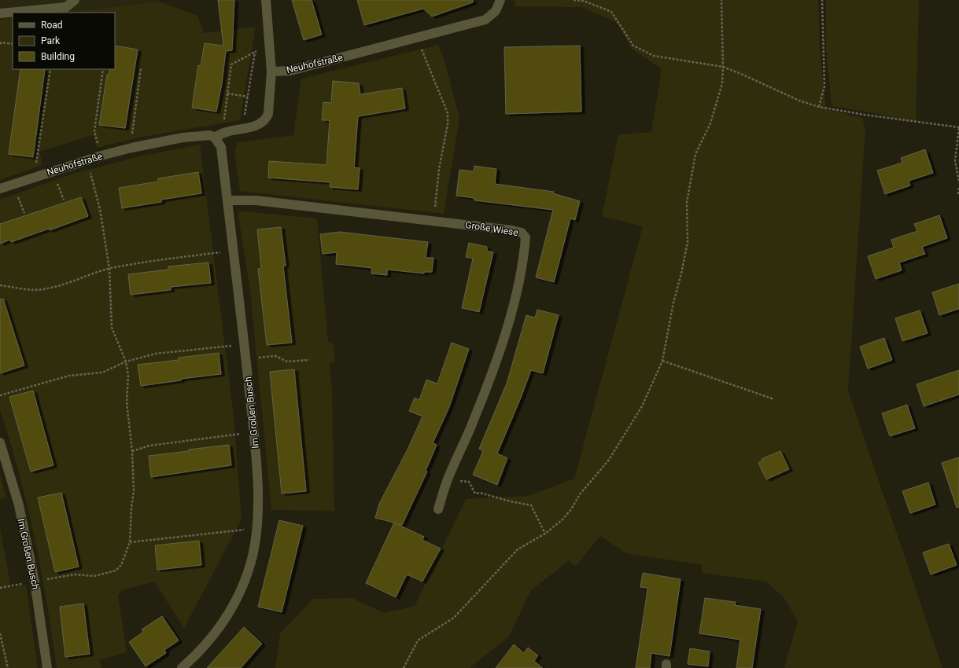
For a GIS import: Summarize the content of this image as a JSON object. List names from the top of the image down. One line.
{"streets":{"street":["Neuhofstraße","Große Wiese","Im Großen Busch"]},"crossings":[["Neuhofstraße","Im Großen Busch"],["Große Wiese","Im Großen Busch"]],"legend":["Road","Park","Building"]}
